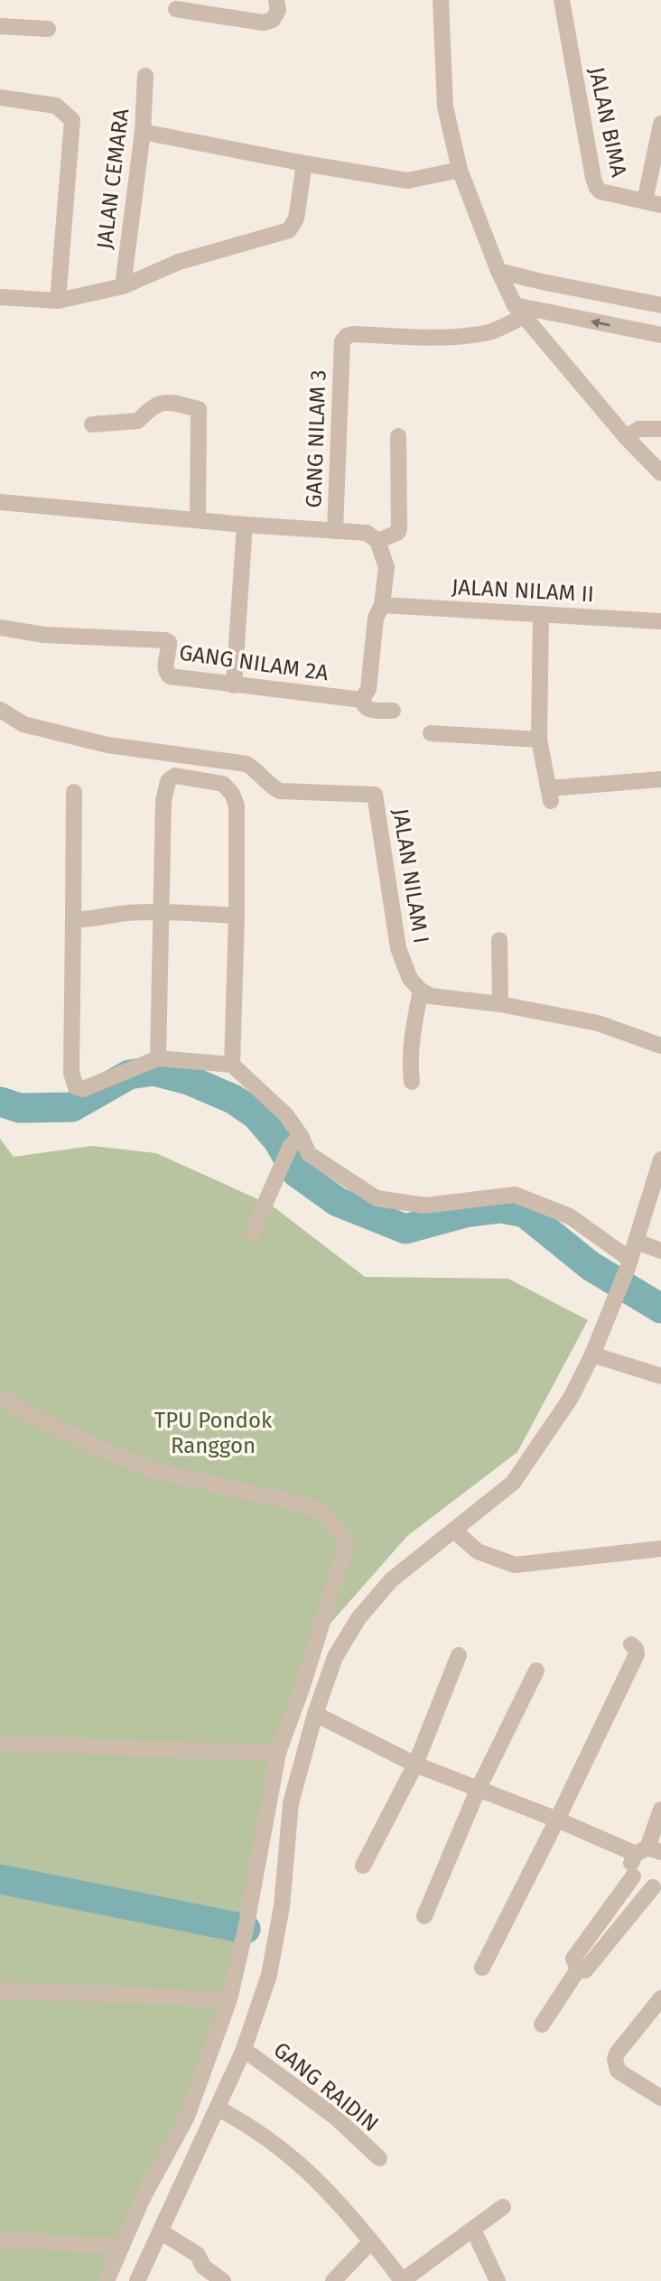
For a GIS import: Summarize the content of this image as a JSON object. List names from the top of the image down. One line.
{"streets":{"street":["JALAN BIMA","JALAN CEMARA","GANG NILAM 3","JALAN NILAM II","GANG NILAM 2A","JALAN NILAM I","GANG RAIDIN"]},"parks":["TPU Pondok Ranggon"]}
